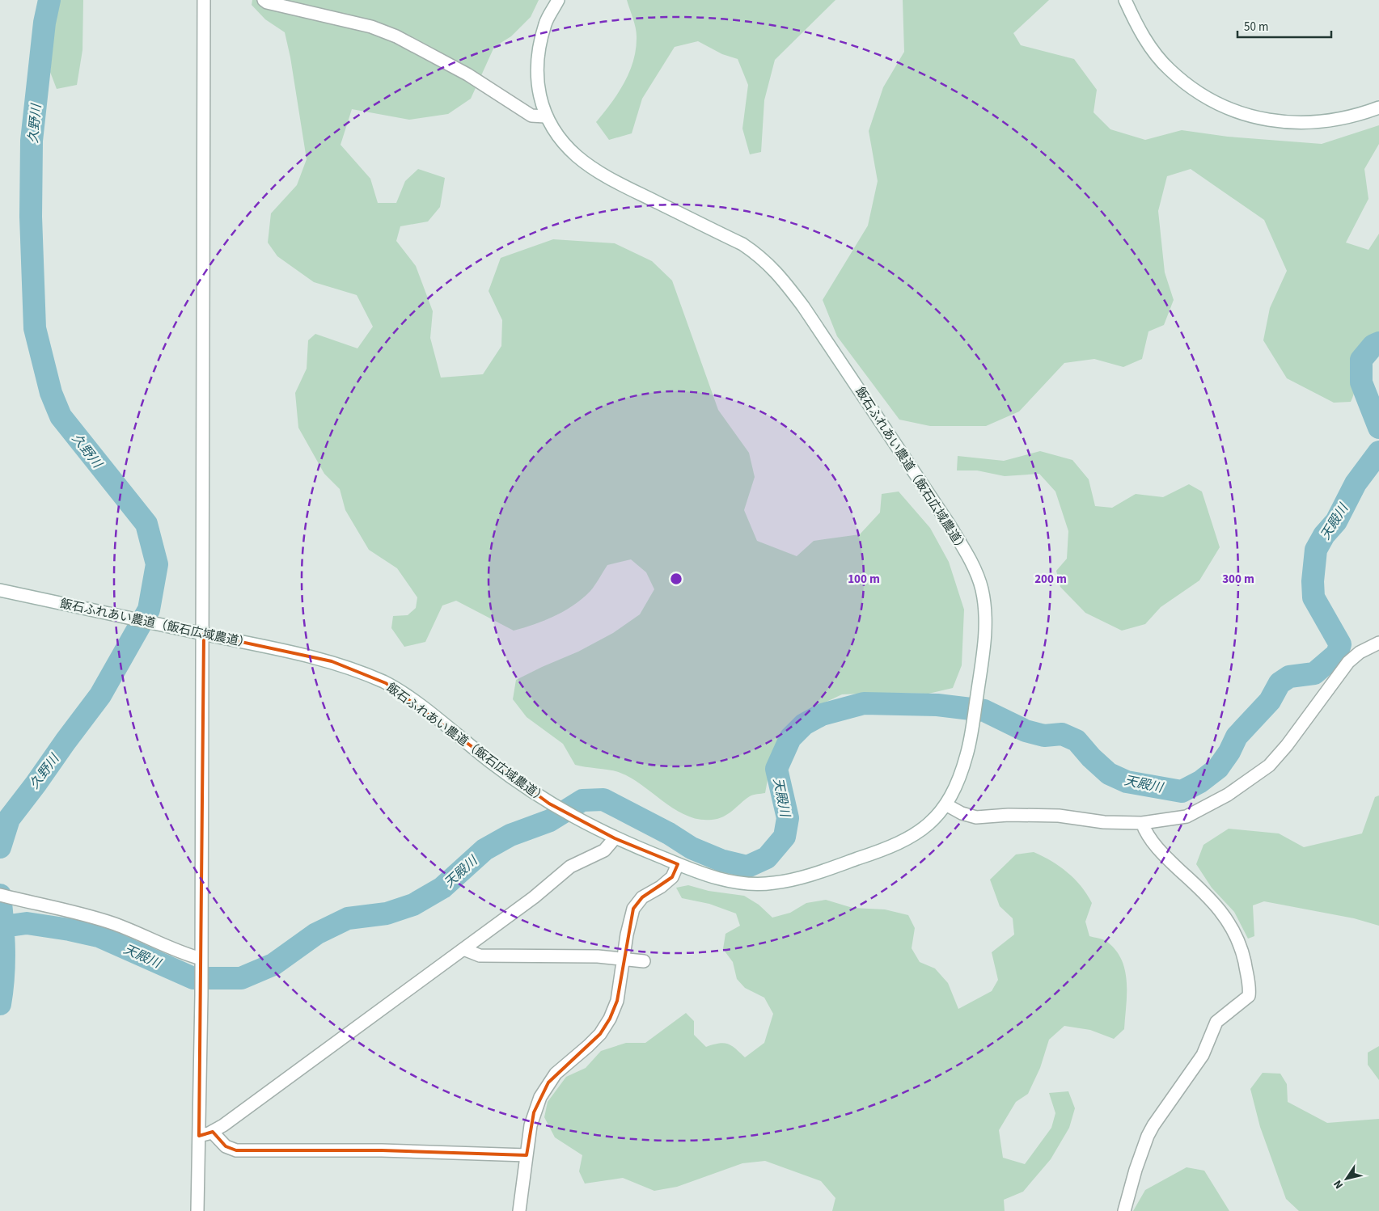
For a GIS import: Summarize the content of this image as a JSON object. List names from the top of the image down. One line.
{"streets":{"street":["飯石ふれあい農道（飯石広域農道）"]},"water":["久野川","天殿川"],"scale_bar":"50 m","north":"bottom left","rings":["100 m","200 m","300 m"]}
